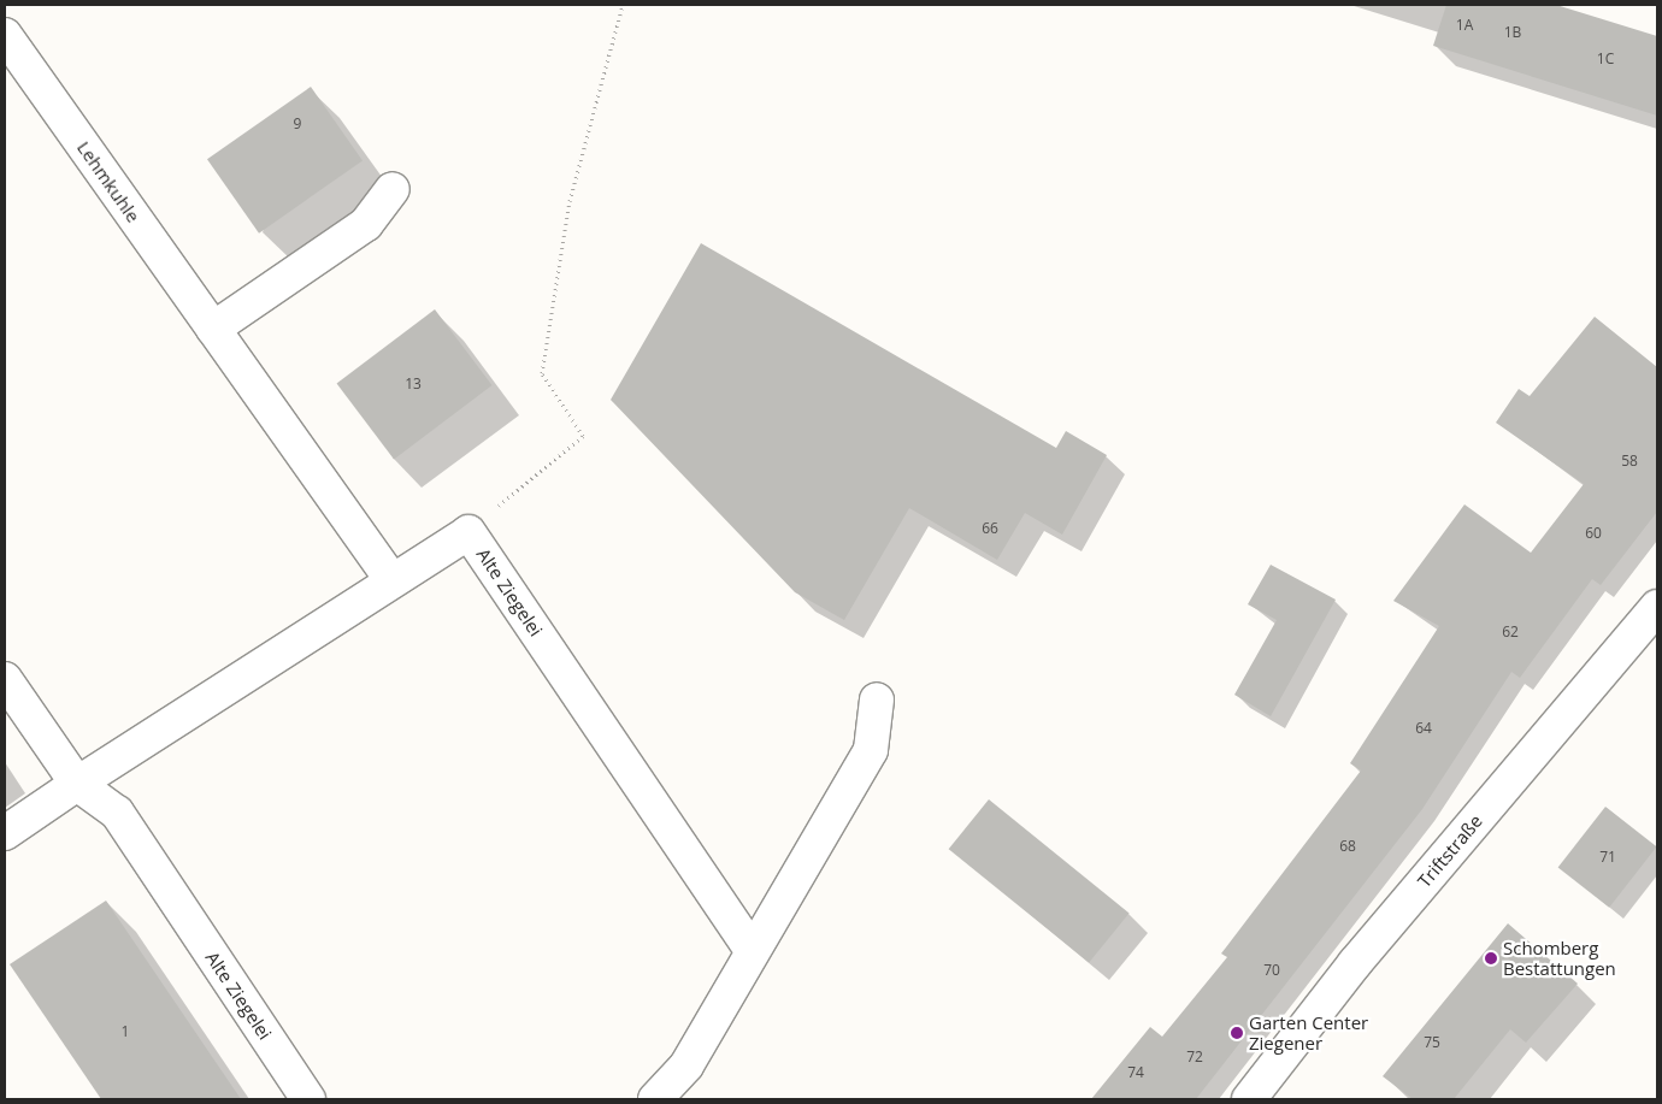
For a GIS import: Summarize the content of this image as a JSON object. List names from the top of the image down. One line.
{"streets":{"street":["Lehmkuhle","Alte Ziegelei","Triftstraße"]},"crossings":[["Lehmkuhle","Alte Ziegelei"]],"places":["Schomberg Bestattungen","Garten Center Ziegener"],"house_numbers":["1A","1B","1C","9","13","58","66","60","62","64","68","71","70","1","75","72","74"]}
